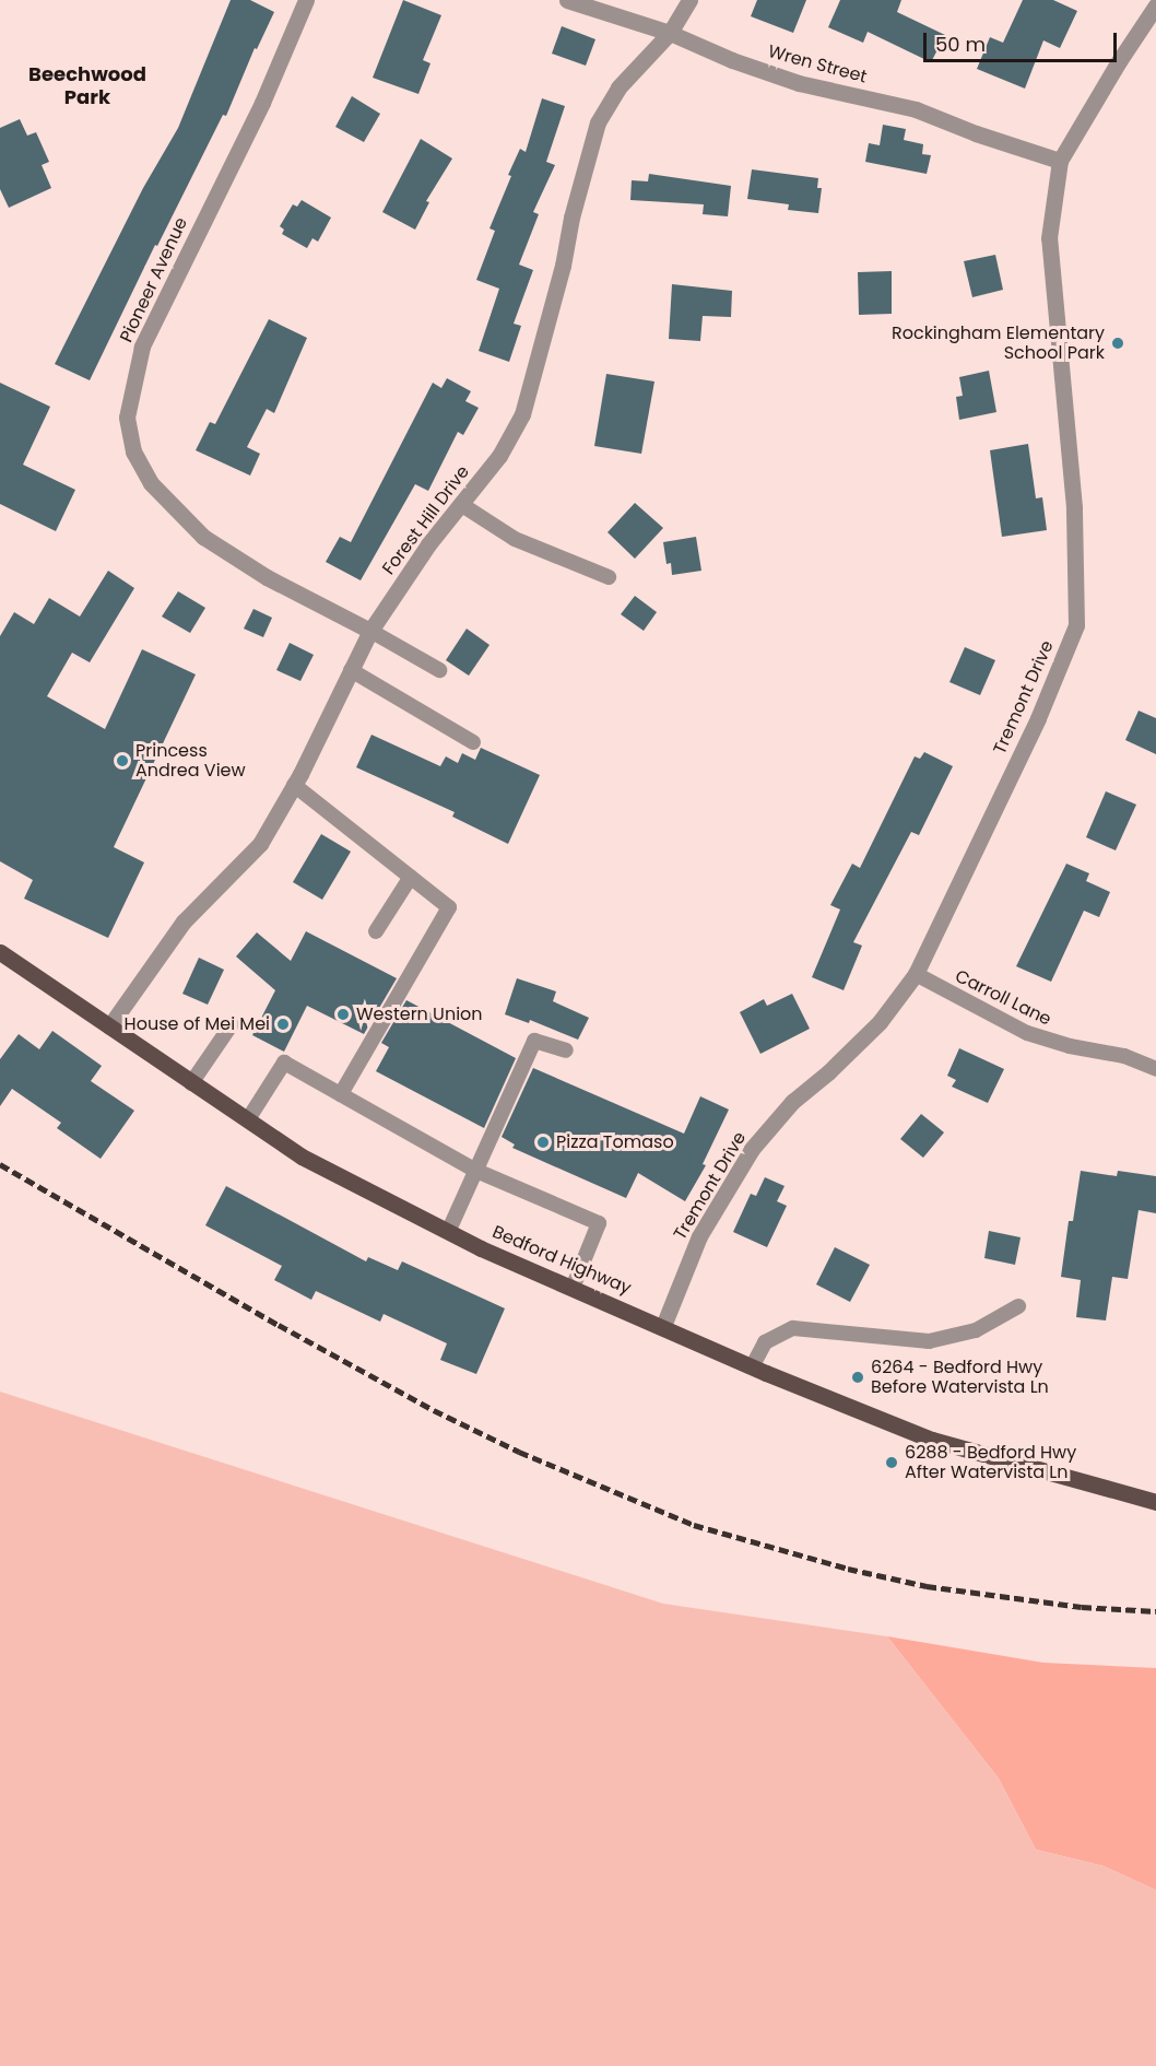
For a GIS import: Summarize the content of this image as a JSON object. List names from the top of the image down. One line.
{"streets":{"main road":["Bedford Highway"],"street":["Wren Street","Pioneer Avenue","Forest Hill Drive","Tremont Drive"],"lane":["Carroll Lane"]},"crossings":[["Wren Street","Forest Hill Drive"],["Wren Street","Tremont Drive"],["Pioneer Avenue","Forest Hill Drive"],["Forest Hill Drive","Bedford Highway"],["Tremont Drive","Carroll Lane"],["Tremont Drive","Bedford Highway"]],"districts":["Beechwood Park"],"places":["Rockingham Elementary School Park","Princess Andrea View","Western Union","House of Mei Mei","Pizza Tomaso","6264 - Bedford Hwy Before Watervista Ln","6288 - Bedford Hwy After Watervista Ln"],"scale_bar":"50 m"}
